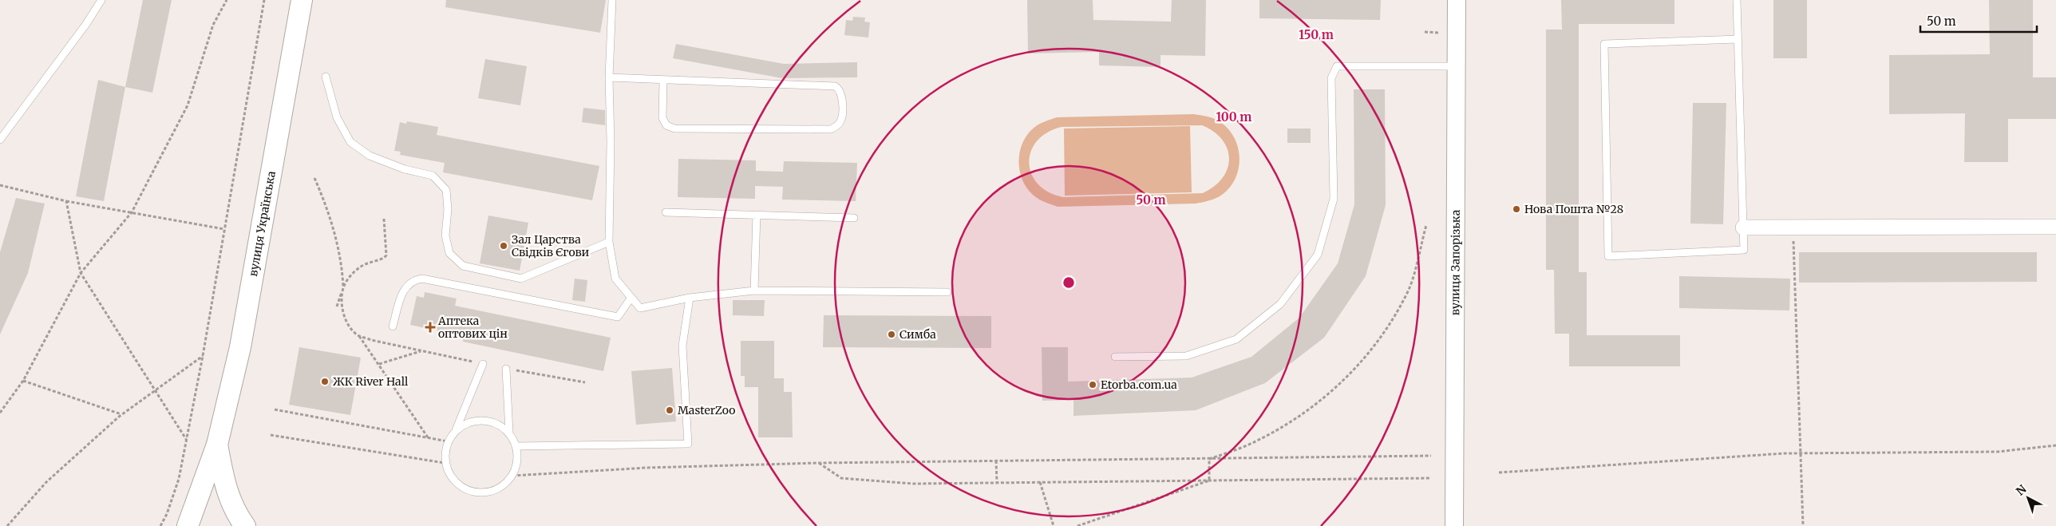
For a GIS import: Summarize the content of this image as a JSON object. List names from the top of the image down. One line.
{"streets":{"main road":["вулиця Українська"],"street":["вулиця Запорізька"]},"places":{"other":["Нова Пошта №28","Зал Царства Свідків Єгови","Симба","ЖК River Hall","Etorba.com.ua","MasterZoo"],"health":["Аптека оптових цін"]},"scale_bar":"50 m","north":"top left","rings":["150 m","100 m","50 m"]}
